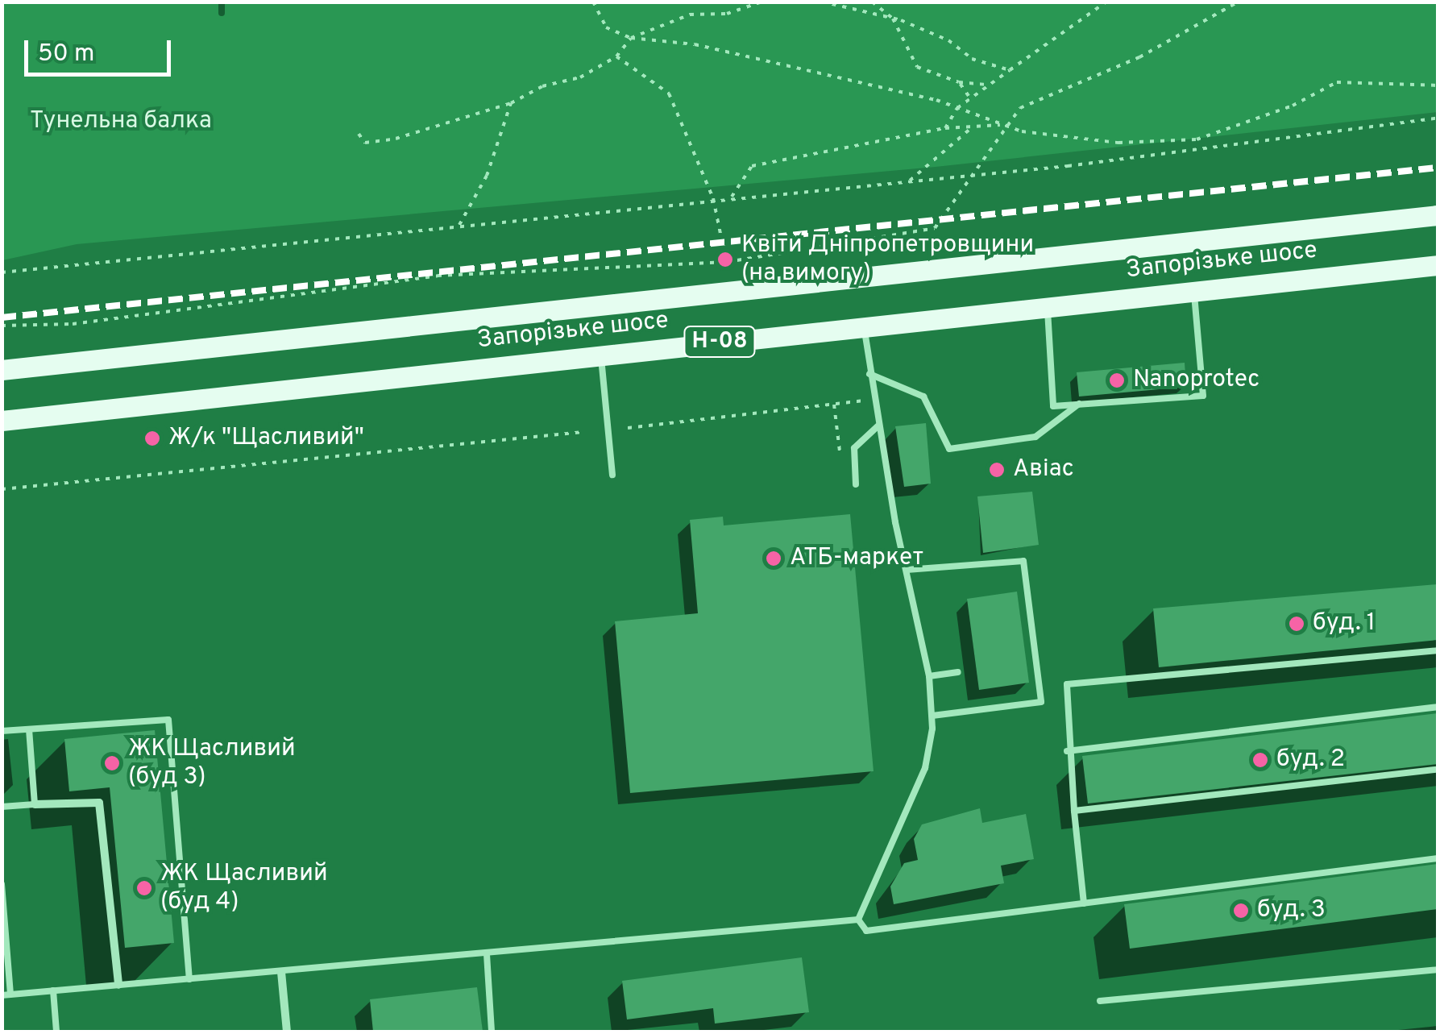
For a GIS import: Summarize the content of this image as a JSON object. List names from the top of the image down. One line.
{"streets":{"main road":["Запорізьке шосе","Н-08"]},"parks":["Тунельна балка"],"places":["Квіти Дніпропетровщини (на вимогу)","Nanoprotec","Ж/к \"Щасливий\"","Авіас","АТБ-маркет","буд. 1","буд. 2","ЖК Щасливий (буд 3)","ЖК Щасливий (буд 4)","буд. 3"],"scale_bar":"50 m"}
